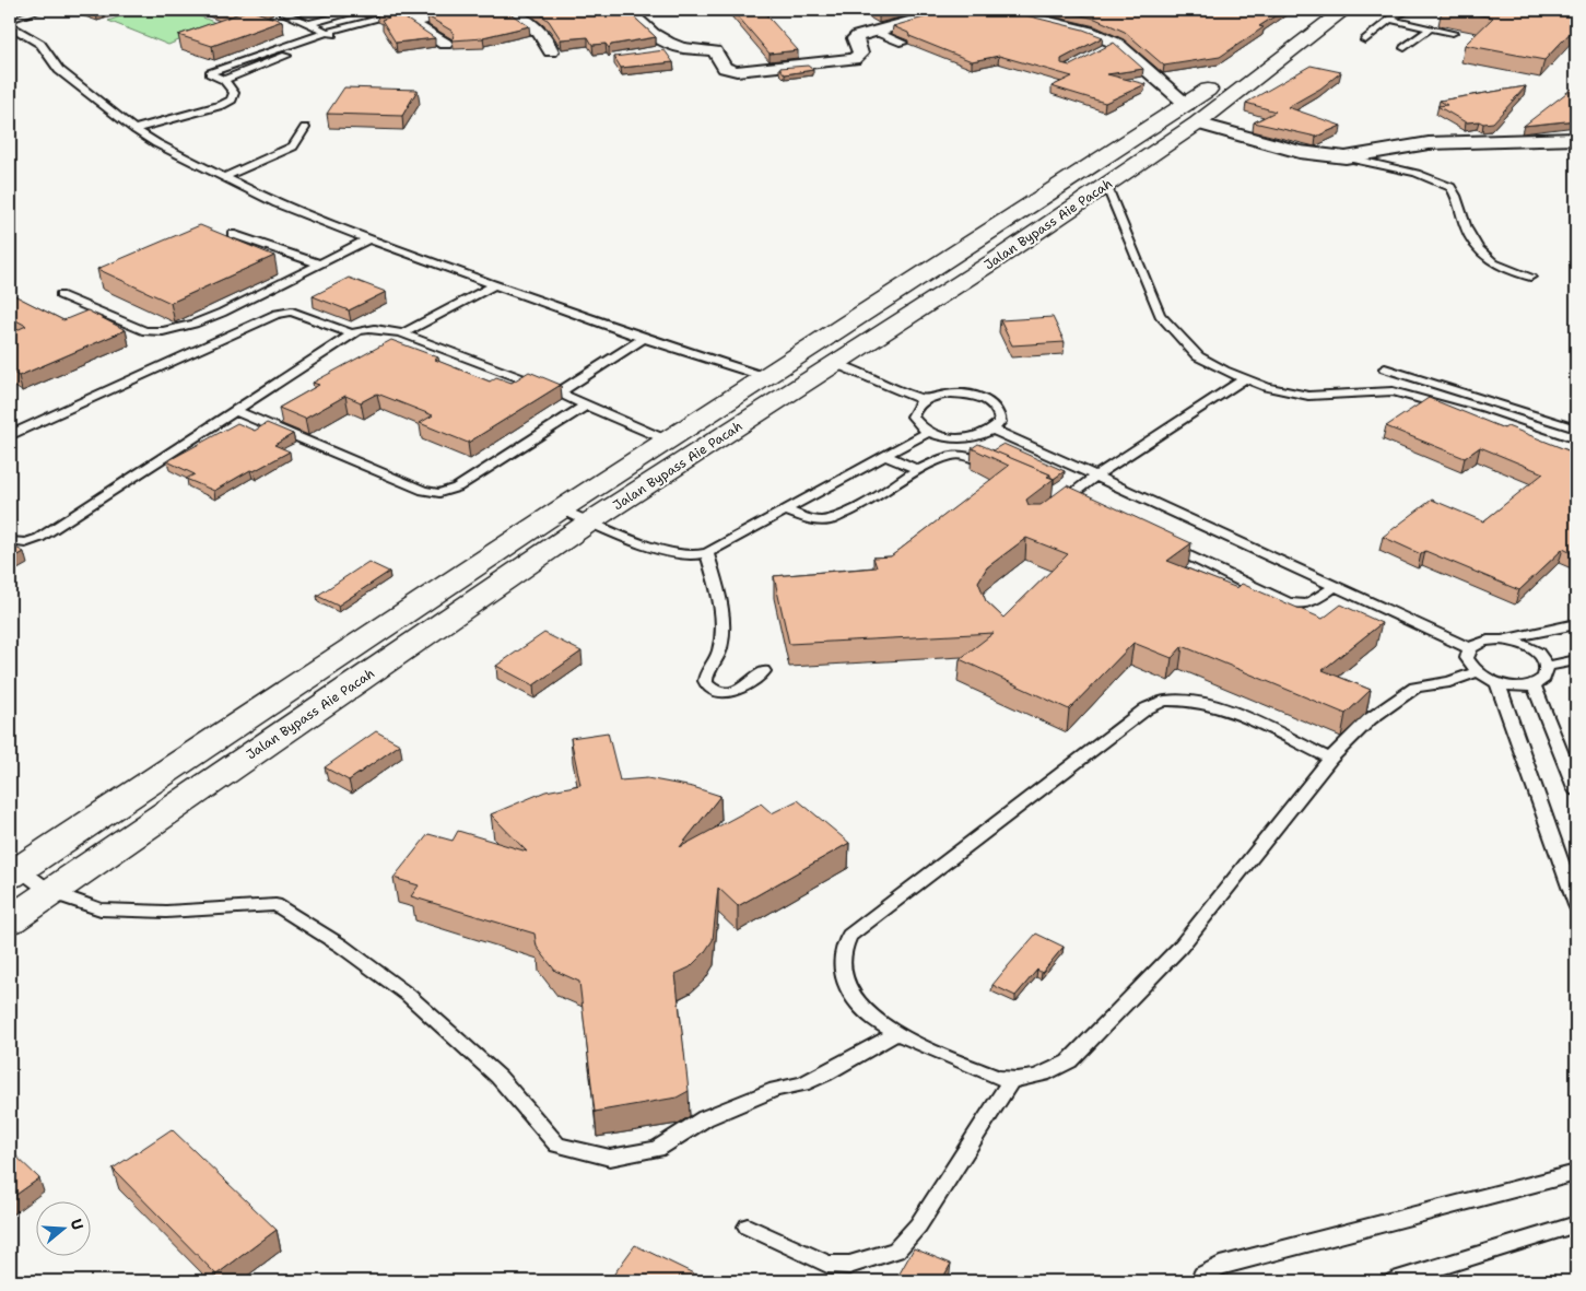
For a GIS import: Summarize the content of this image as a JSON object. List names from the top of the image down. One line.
{"streets":{"highway":["Jalan Bypass Aie Pacah"]},"north":"right"}
